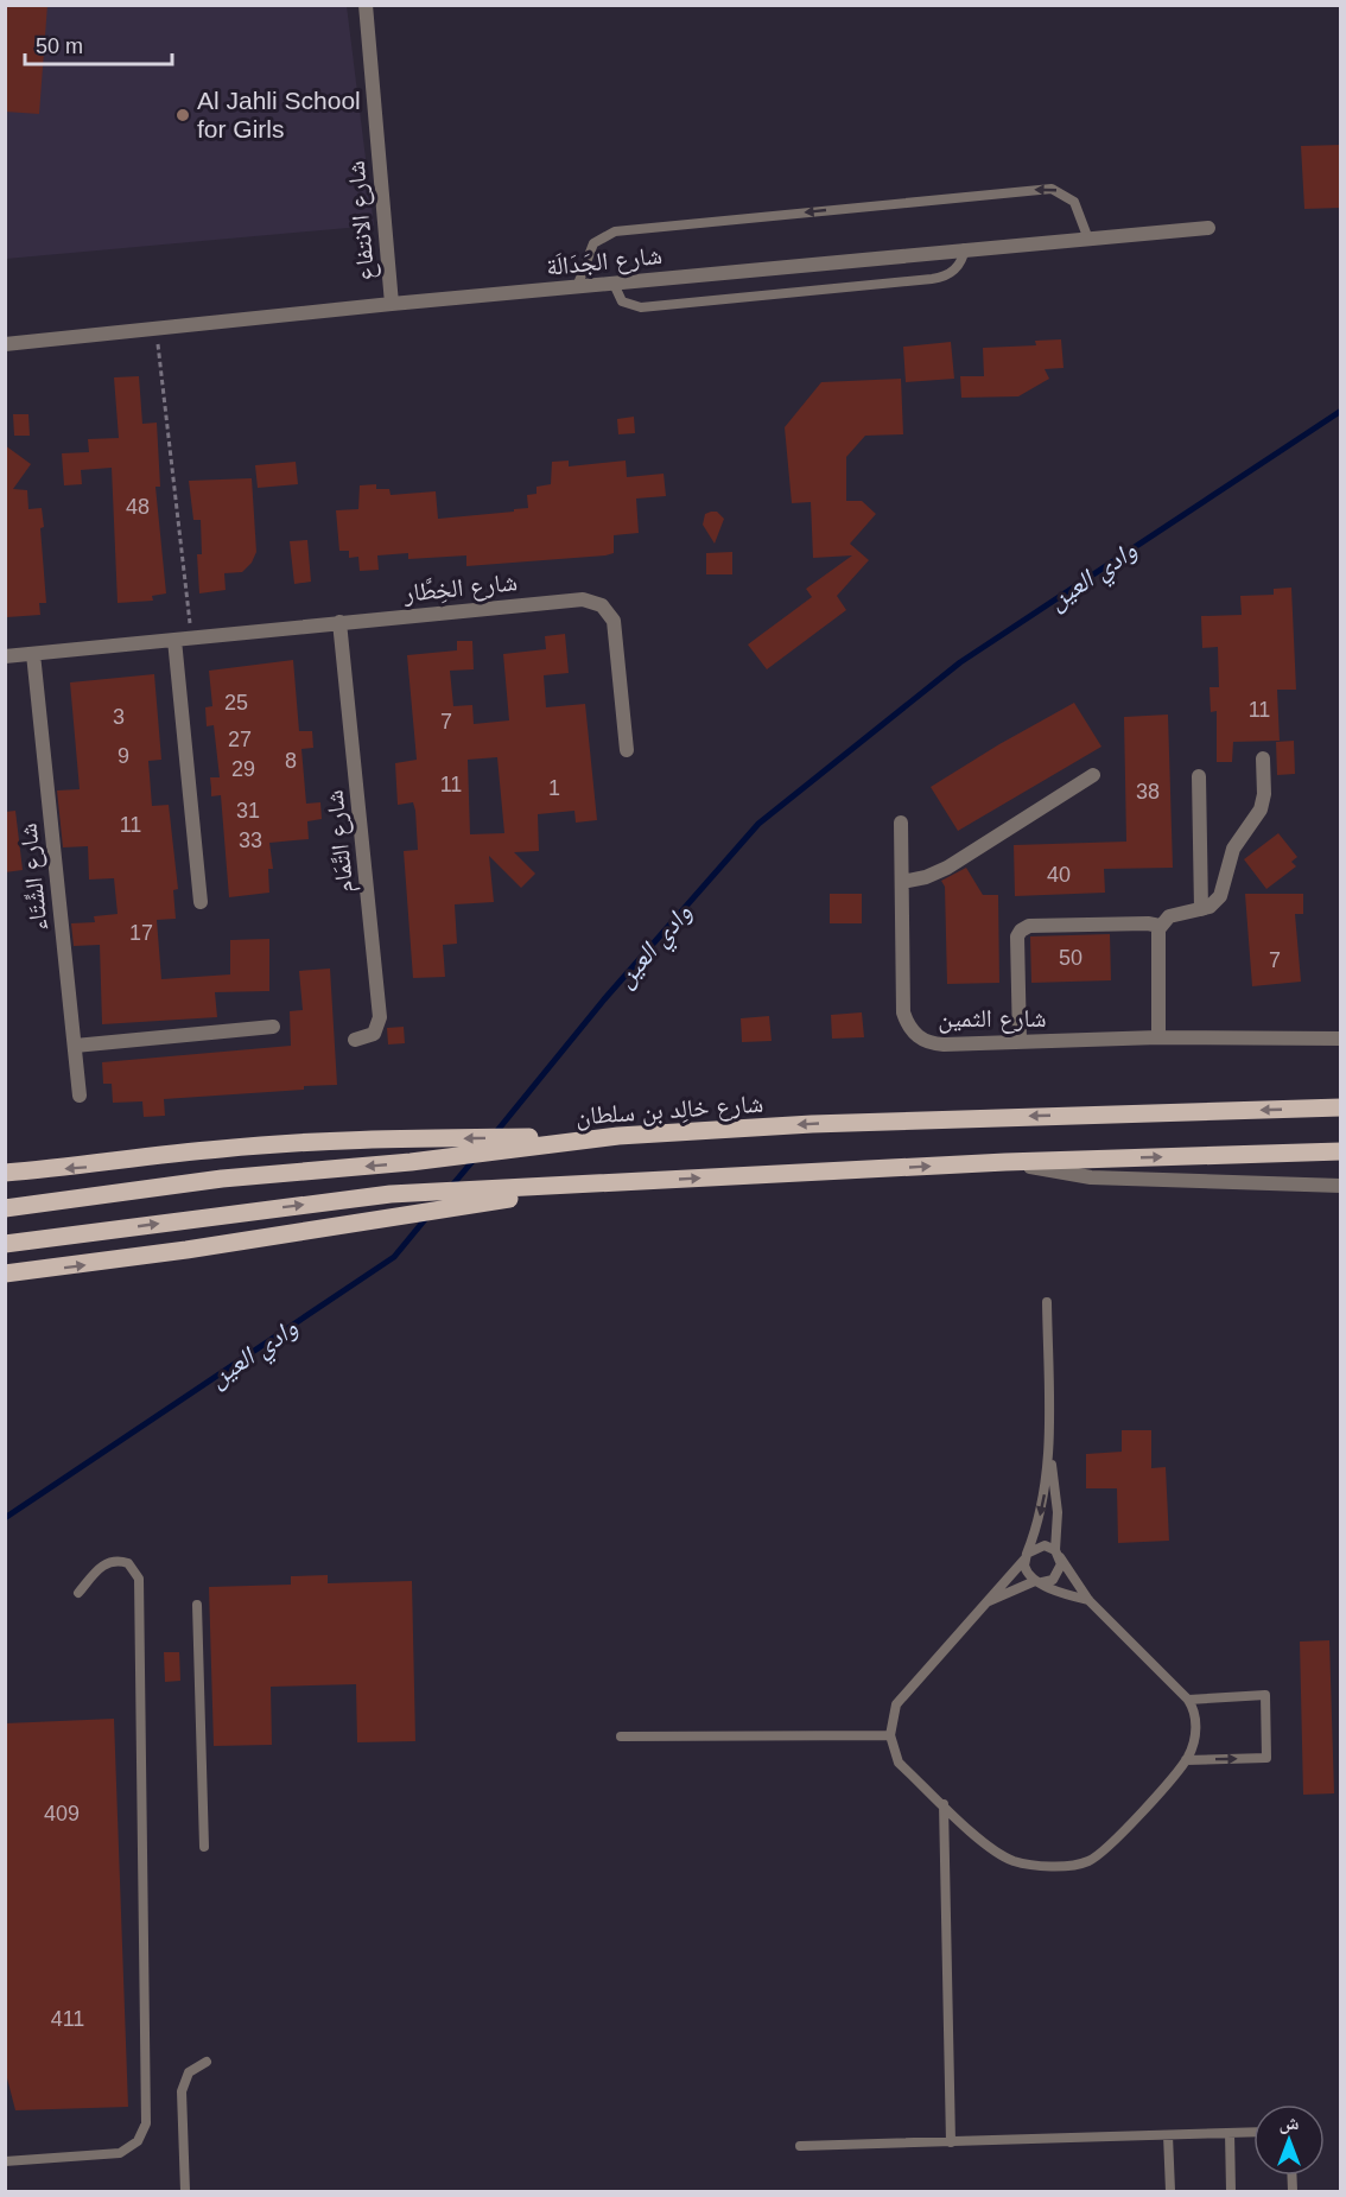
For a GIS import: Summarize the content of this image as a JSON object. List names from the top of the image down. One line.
{"streets":{"main road":["شارع خالِد بن سلطان"],"street":["شارع الانتفاع","شارع الجَدَالَة","شارع الخِطَّار","شارع التَّمَام","شارع الشِّتَاء","شارع الثمين"]},"crossings":[["شارع الانتفاع","شارع الجَدَالَة"],["شارع الخِطَّار","شارع التَّمَام"],["شارع الخِطَّار","شارع الشِّتَاء"]],"water":["وادي العين"],"places":["Al Jahli School for Girls"],"house_numbers":["48","25","11","3","7","27","9","8","29","11","1","38","31","11","33","40","17","50","7","409","411"],"scale_bar":"50 m","north":"top"}
